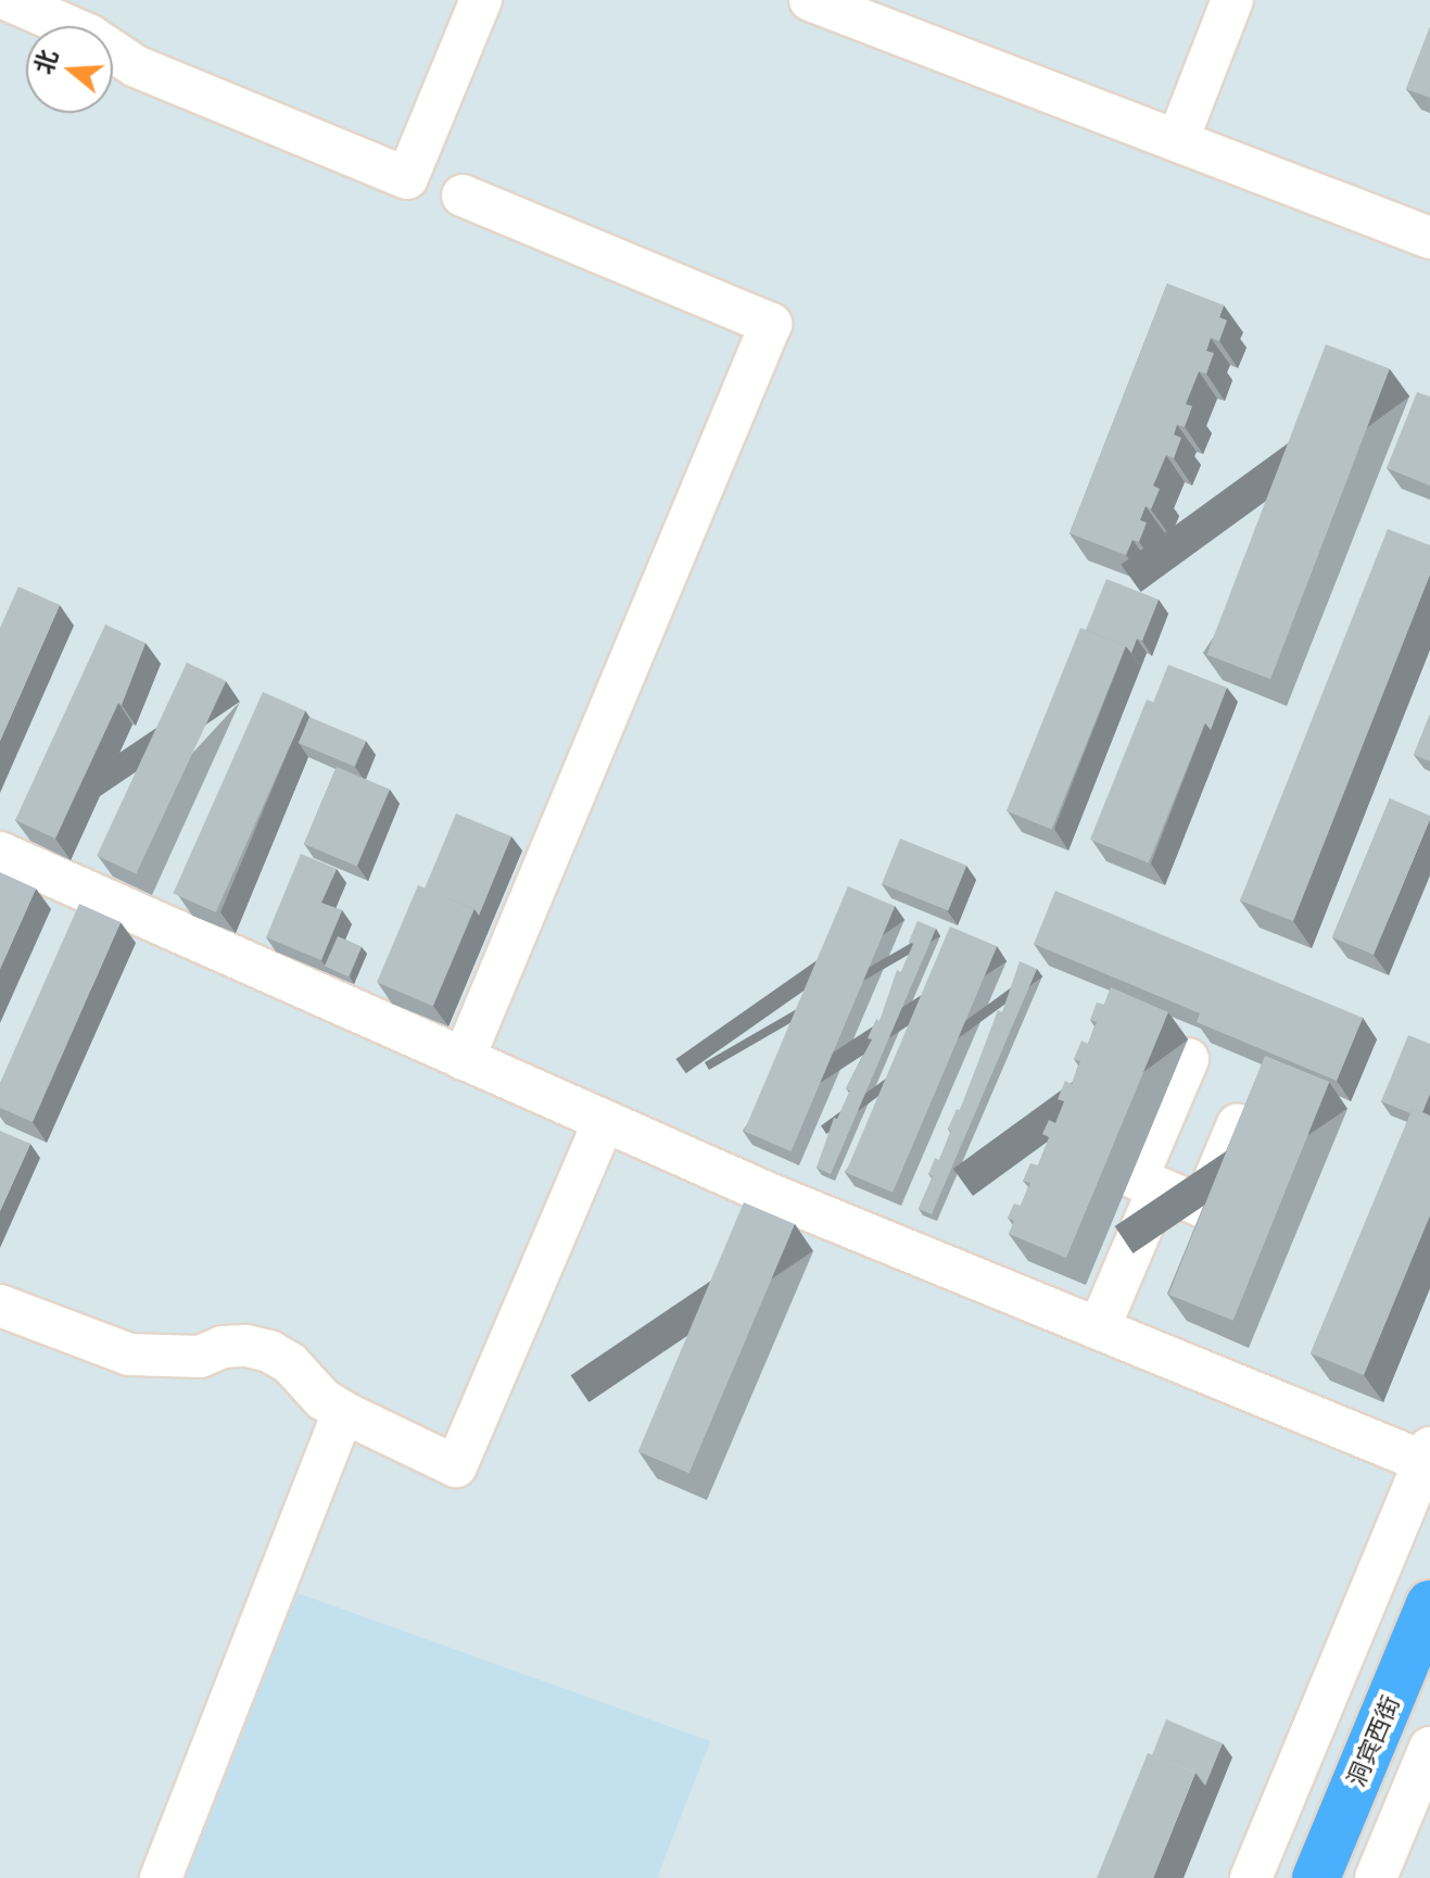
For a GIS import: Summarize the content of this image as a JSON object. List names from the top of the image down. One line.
{"streets":{"main road":["洞宾西街"]},"north":"left"}
